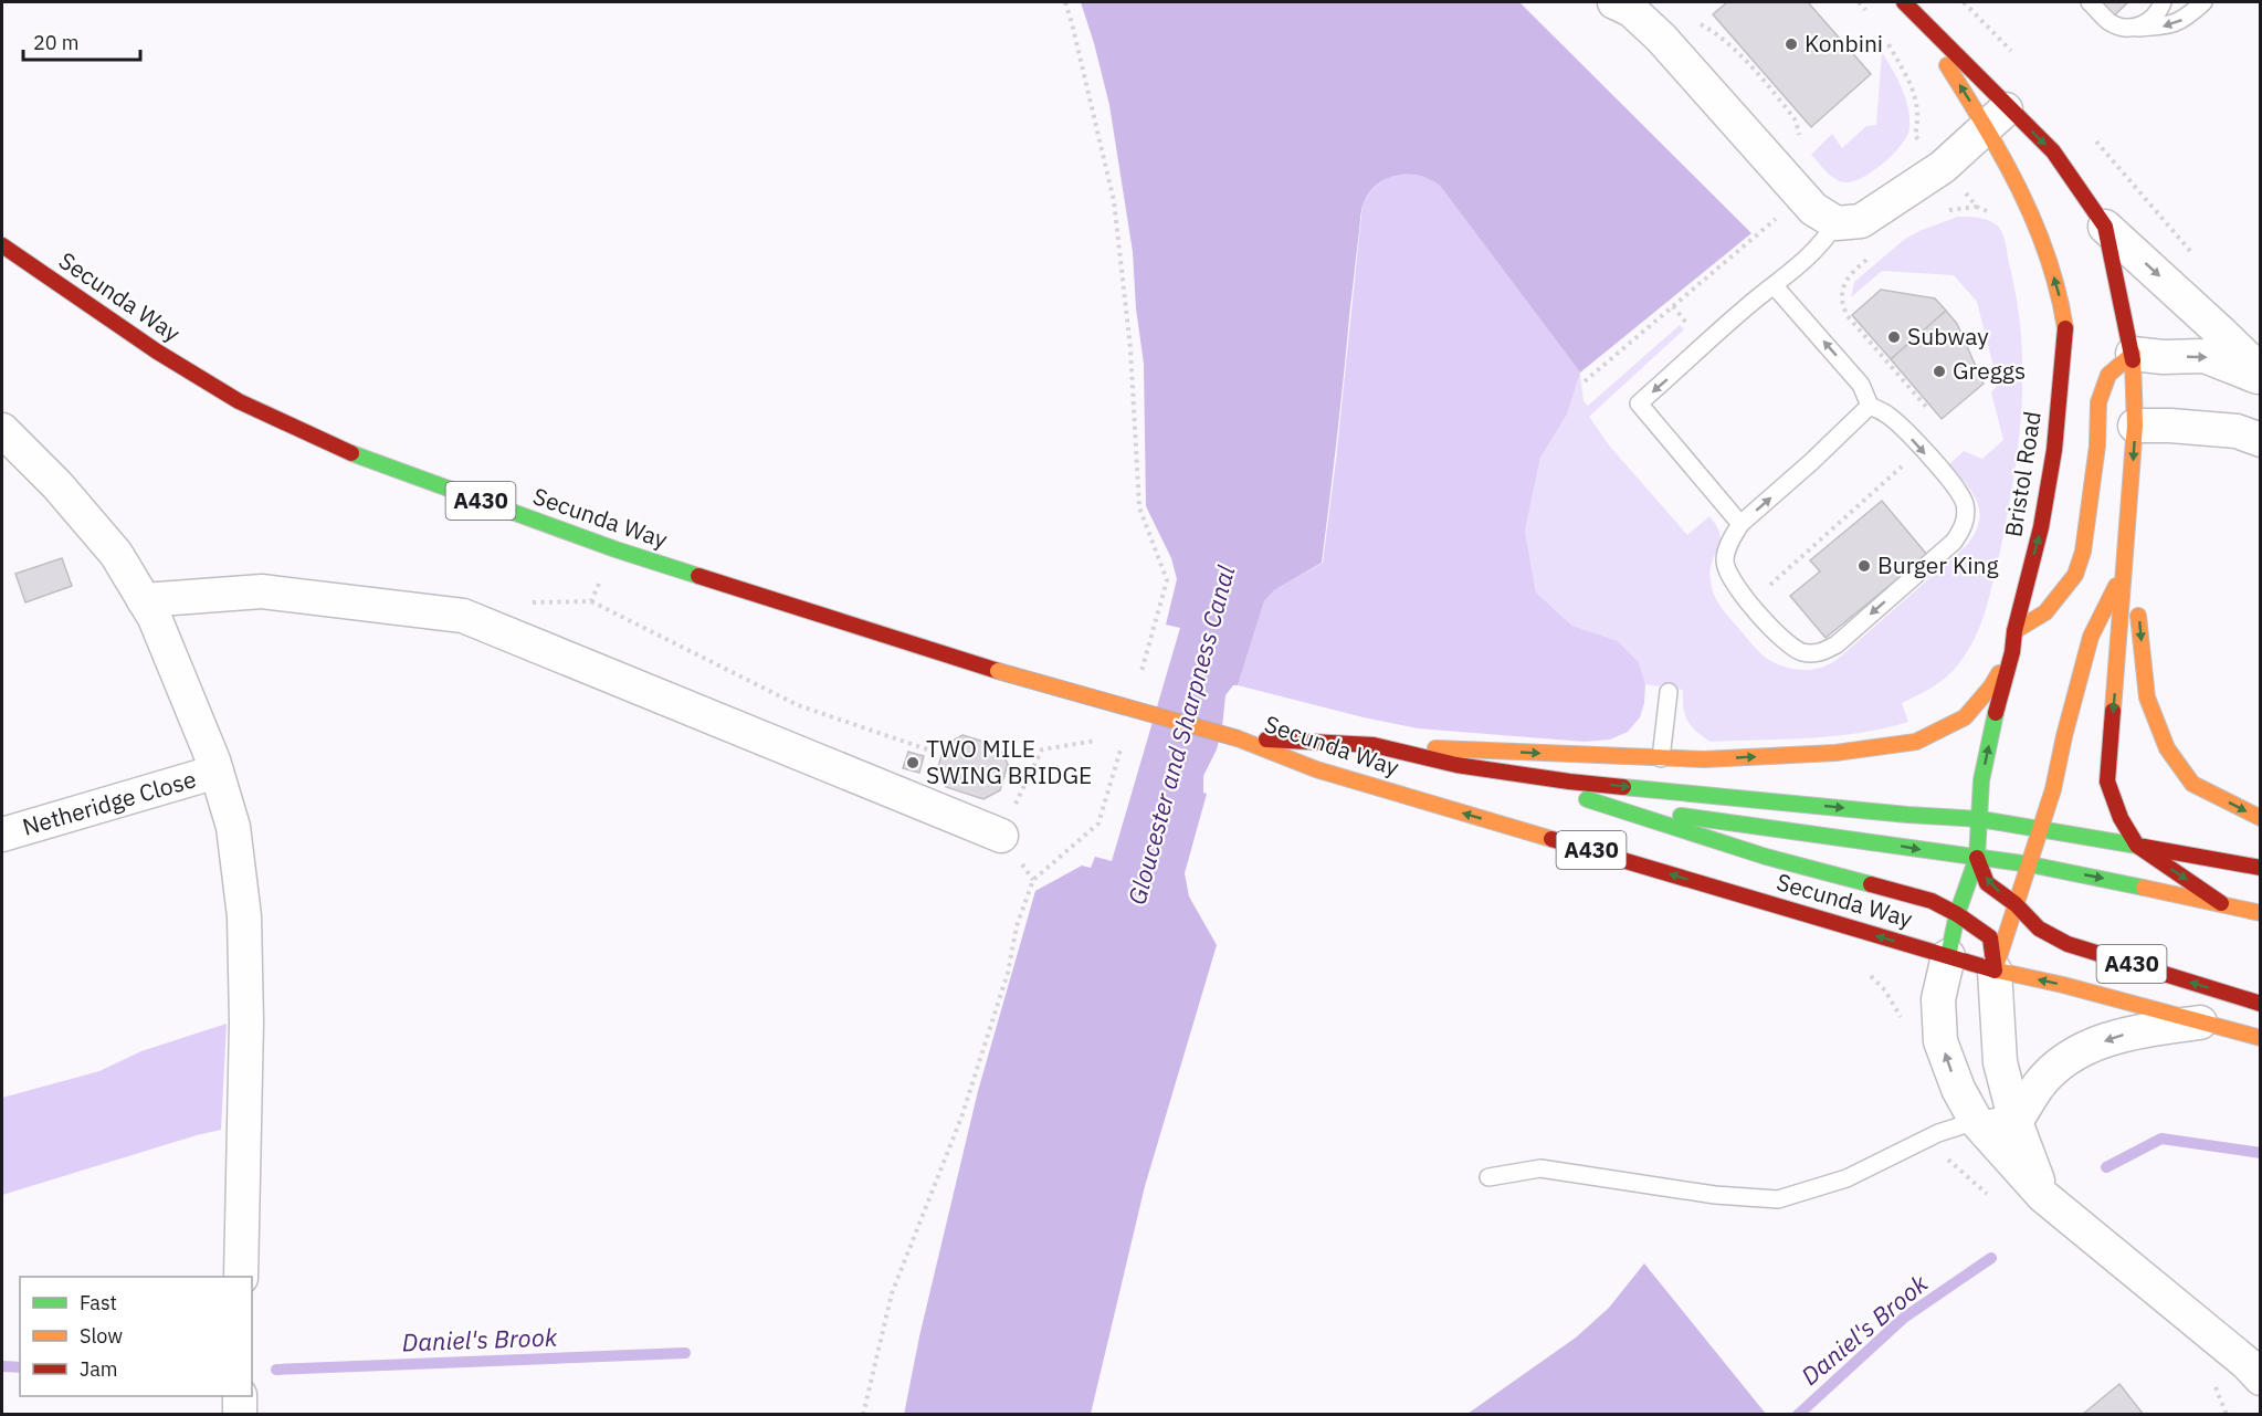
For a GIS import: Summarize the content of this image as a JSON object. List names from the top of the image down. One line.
{"streets":{"main road":["Secunda Way","Bristol Road","A430"],"street":["Netheridge Close"]},"crossings":[["Secunda Way","Bristol Road"],["Secunda Way","A430"],["Bristol Road","A430"]],"water":["Gloucester and Sharpness Canal","Daniel's Brook"],"places":["Konbini","Subway","Greggs","Burger King","TWO MILE SWING BRIDGE"],"legend":["Fast","Slow","Jam"],"scale_bar":"20 m"}
